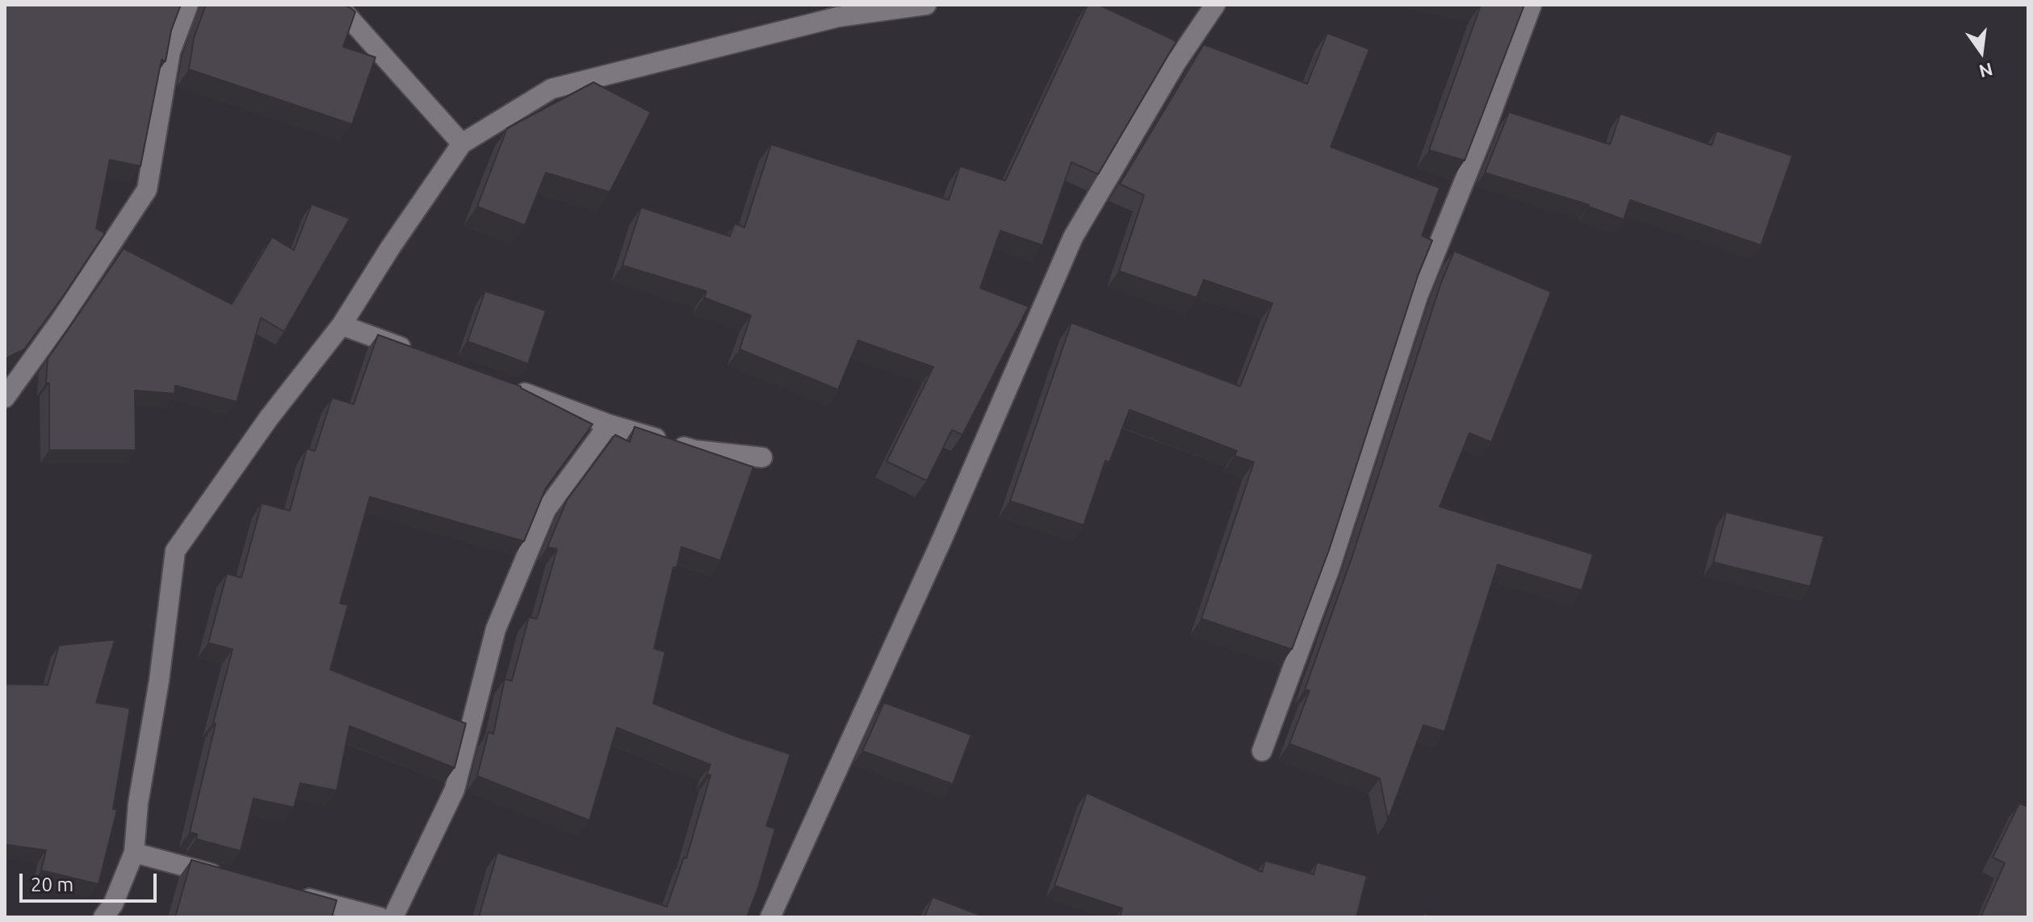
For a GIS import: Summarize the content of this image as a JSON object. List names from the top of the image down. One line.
{"scale_bar":"20 m","north":"bottom"}
